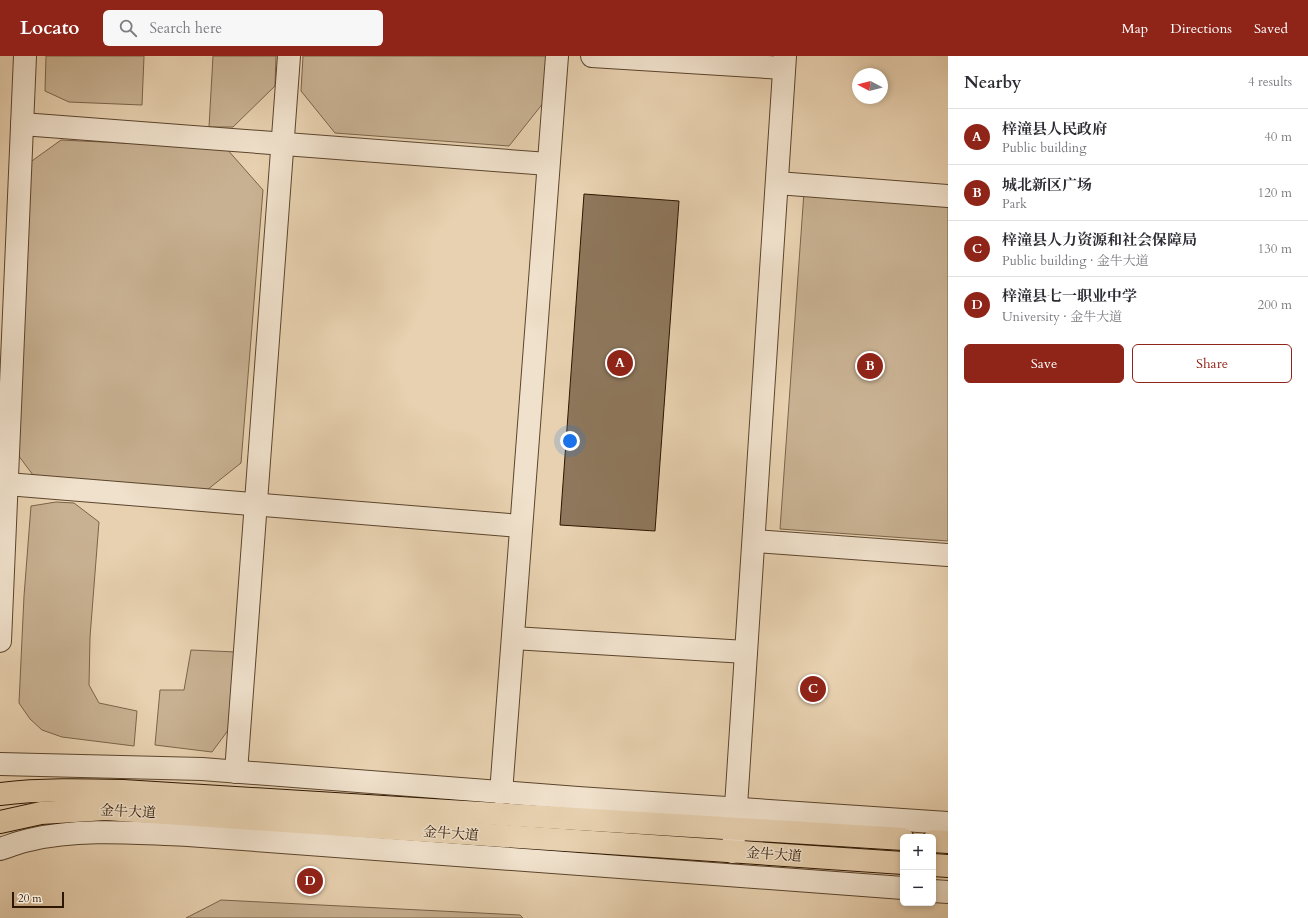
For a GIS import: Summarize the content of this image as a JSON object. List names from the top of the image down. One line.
{"streets":{"main road":["金牛大道"]},"scale_bar":"20 m","north":"left","page":{"header":"Locato","search":"Search here","nav":["Map","Directions","Saved"],"heading":["Nearby","4 results"],"list":[{"mark":"A","name":"梓潼县人民政府","note":"Public building","value":"40 m"},{"mark":"B","name":"城北新区广场","note":"Park","value":"120 m"},{"mark":"C","name":"梓潼县人力资源和社会保障局","note":"Public building · 金牛大道","value":"130 m"},{"mark":"D","name":"梓潼县七一职业中学","note":"University · 金牛大道","value":"200 m"}],"buttons":["Save","Share"],"pins":["A","B","C","D"],"map_buttons":["+","−"],"scale":"20 m"}}
